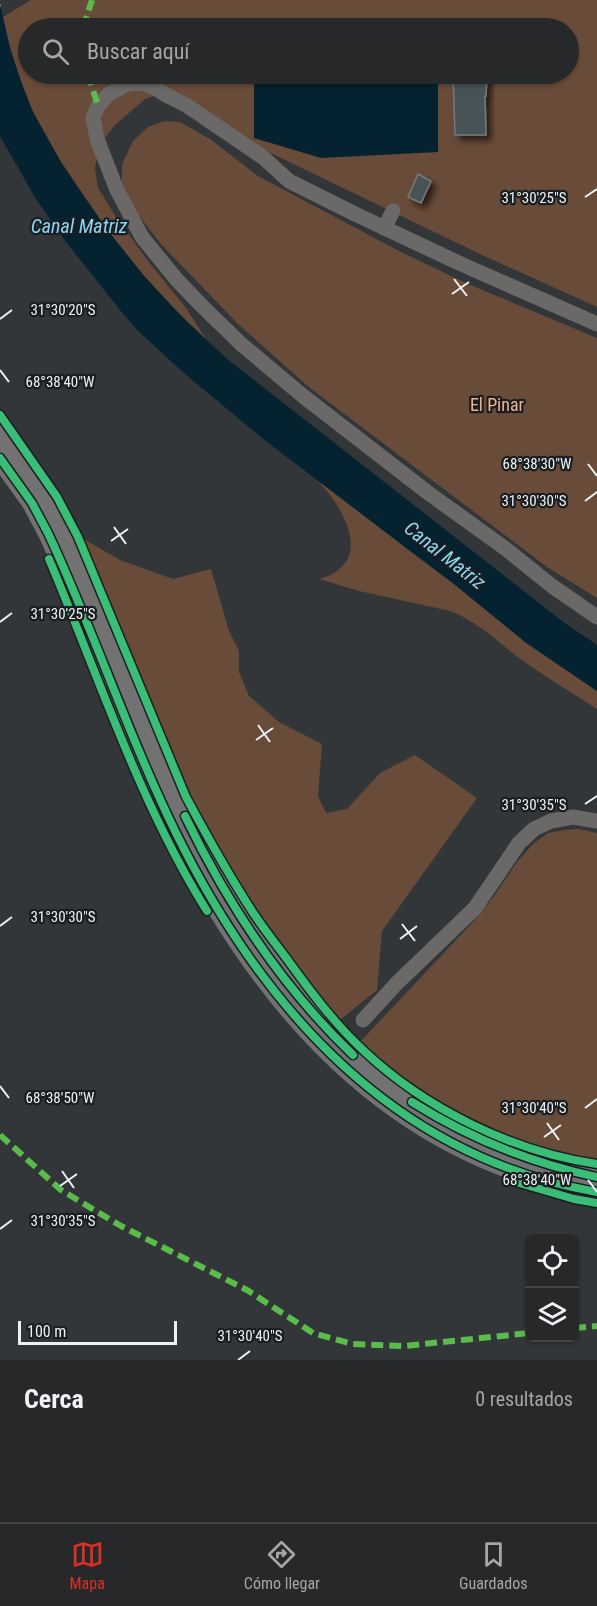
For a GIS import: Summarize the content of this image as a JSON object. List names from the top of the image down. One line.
{"water":["Canal Matriz"],"parks":["El Pinar"],"scale_bar":"100 m","page":{"search":"Buscar aquí","scale":"100 m","heading":["Cerca","0 resultados"],"nav":["Mapa","Cómo llegar","Guardados"]},"coordinates":["31°30'25\"S","31°30'20\"S","68°38'40\"W","68°38'30\"W","31°30'30\"S","31°30'35\"S","68°38'50\"W","31°30'40\"S"]}
